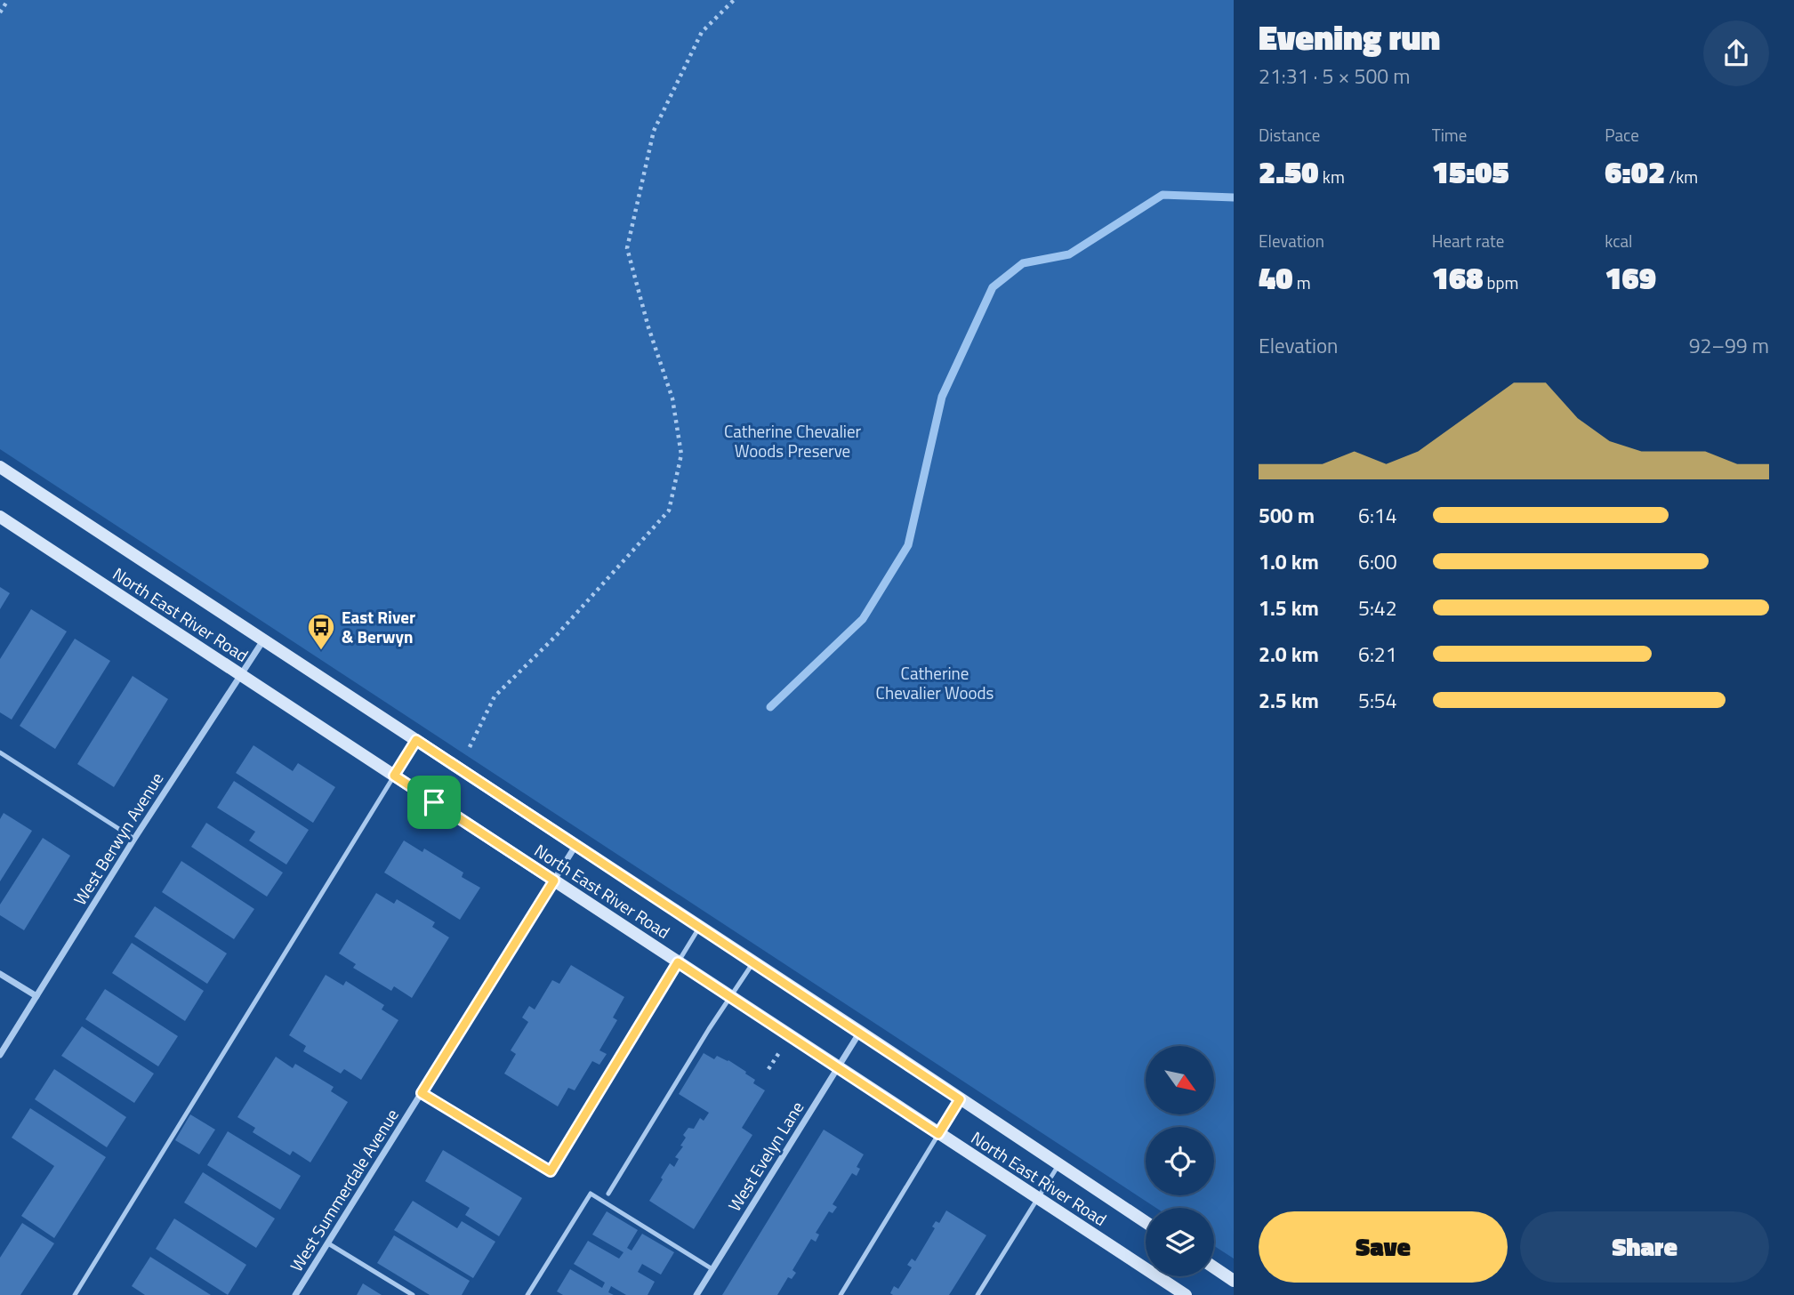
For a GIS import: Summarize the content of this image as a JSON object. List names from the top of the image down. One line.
{"streets":{"main road":["North East River Road"],"street":["West Berwyn Avenue","West Evelyn Lane","West Summerdale Avenue"]},"crossings":[["North East River Road","West Berwyn Avenue"],["North East River Road","West Evelyn Lane"],["North East River Road","West Summerdale Avenue"]],"parks":["Catherine Chevalier Woods Preserve","Catherine Chevalier Woods"],"places":{"bus stop":["East River & Berwyn"]},"north":"bottom right","page":{"heading":["Evening run","21:31 · 5 × 500 m"],"stats":[["Distance","2.50 km"],["Time","15:05"],["Pace","6:02 /km"],["Elevation","40 m"],["Heart rate","168 bpm"],["kcal","169"]],"chart":["Elevation","92–99 m"],"list":[{"name":"500 m","note":"6:14"},{"name":"1.0 km","note":"6:00"},{"name":"1.5 km","note":"5:42"},{"name":"2.0 km","note":"6:21"},{"name":"2.5 km","note":"5:54"}],"buttons":["Save","Share"]}}
